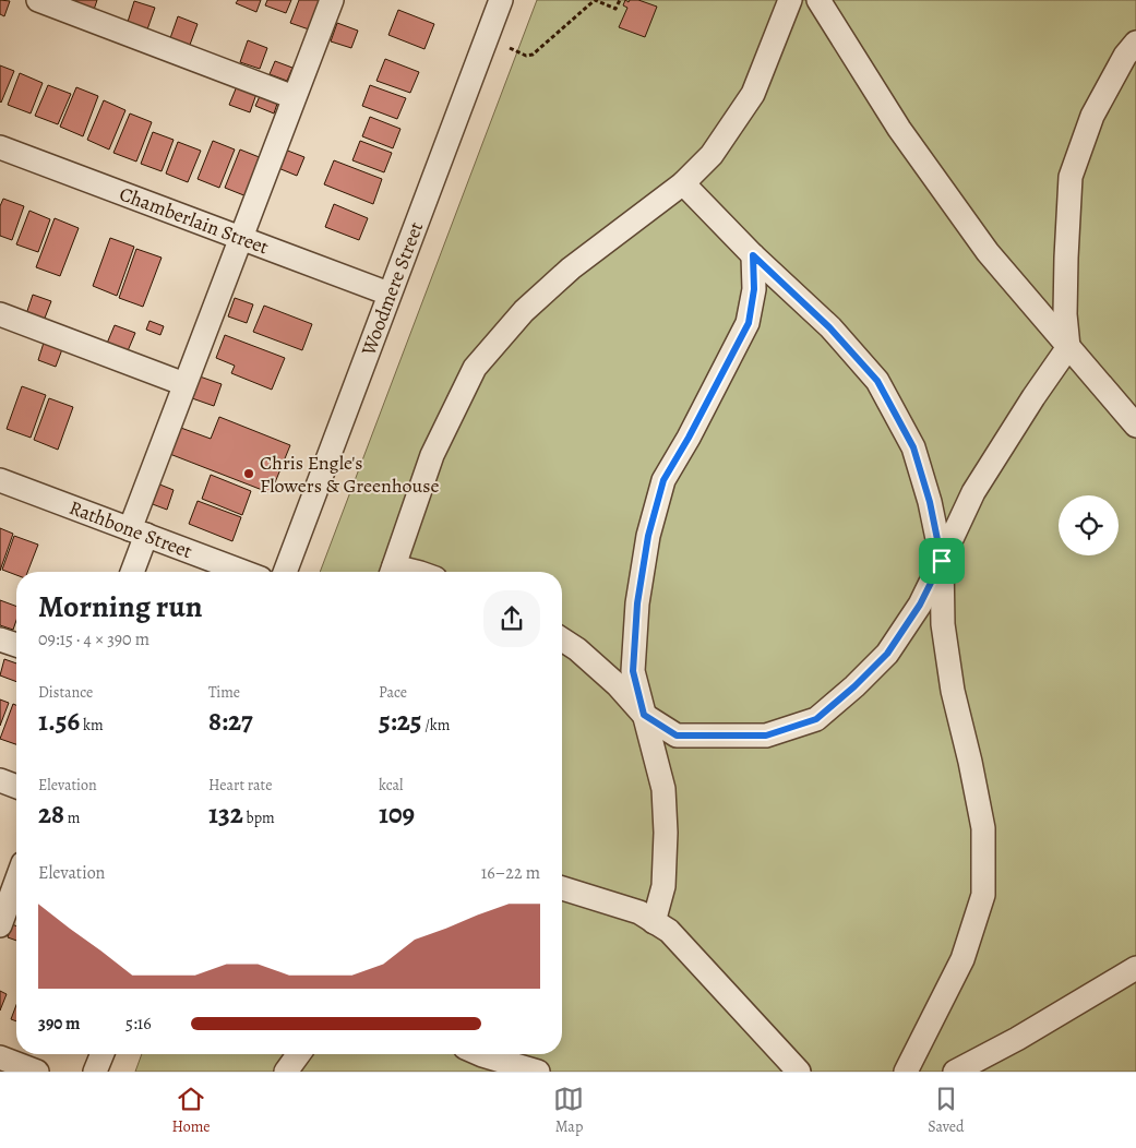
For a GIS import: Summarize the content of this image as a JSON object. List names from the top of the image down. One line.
{"streets":{"street":["Chamberlain Street","Woodmere Street","Rathbone Street"]},"crossings":[["Chamberlain Street","Woodmere Street"]],"places":["Chris Engle's Flowers & Greenhouse"],"page":{"heading":["Morning run","09:15 · 4 × 390 m"],"stats":[["Distance","1.56 km"],["Time","8:27"],["Pace","5:25 /km"],["Elevation","28 m"],["Heart rate","132 bpm"],["kcal","109"]],"chart":["Elevation","16–22 m"],"list":[{"name":"390 m","note":"5:16"}],"tabs":["Home","Map","Saved"]}}
